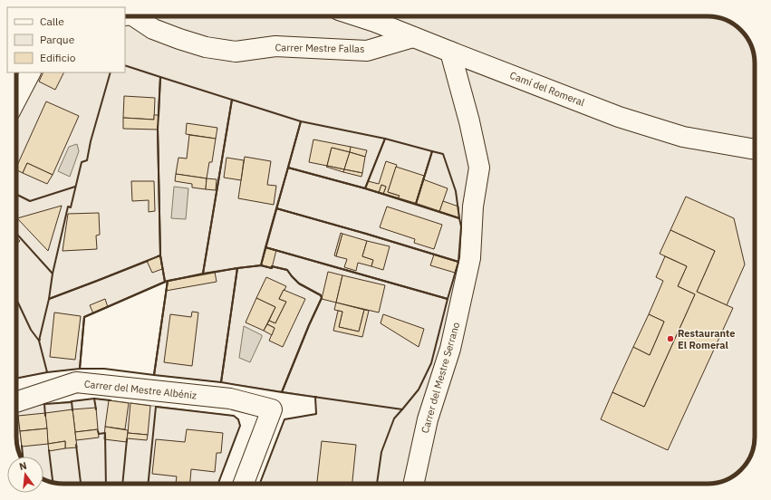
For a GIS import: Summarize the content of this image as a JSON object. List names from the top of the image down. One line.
{"streets":{"street":["Carrer Mestre Fallas","Camí del Romeral","Carrer del Mestre Serrano","Carrer del Mestre Albéniz"]},"crossings":[["Carrer Mestre Fallas","Camí del Romeral"],["Camí del Romeral","Carrer del Mestre Serrano"]],"places":["Restaurante El Romeral"],"legend":["Calle","Parque","Edificio"],"north":"top"}
